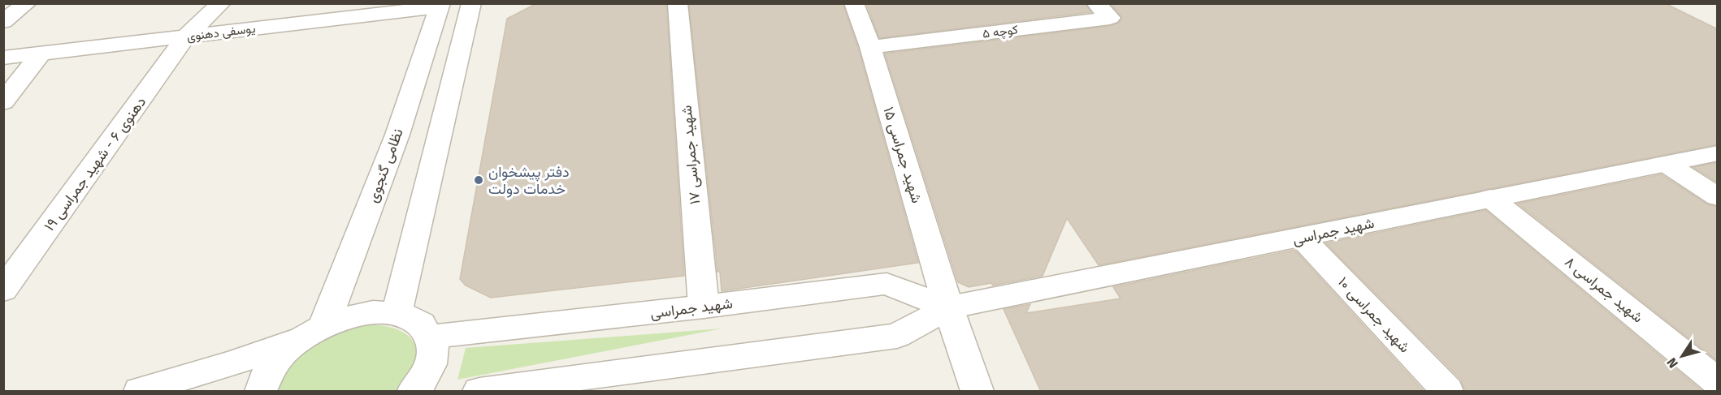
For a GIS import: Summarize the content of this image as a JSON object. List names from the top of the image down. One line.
{"streets":{"street":["کوچه ۵","یوسفی دهنوی","شهید جمراسی ۱۷","شهید جمراسی ۱۵","دهنوی ۶ - شهید جمراسی ۱۹","نظامی گنجوی","شهید جمراسی","شهید جمراسی ۸","شهید جمراسی ۱۰"]},"crossings":[["کوچه ۵","شهید جمراسی ۱۵"],["یوسفی دهنوی","دهنوی ۶ - شهید جمراسی ۱۹"],["یوسفی دهنوی","نظامی گنجوی"],["شهید جمراسی ۱۷","شهید جمراسی"],["شهید جمراسی ۱۵","شهید جمراسی"],["شهید جمراسی","شهید جمراسی ۸"],["شهید جمراسی","شهید جمراسی ۱۰"]],"places":["دفتر پیشخوان خدمات دولت"],"north":"bottom left"}
